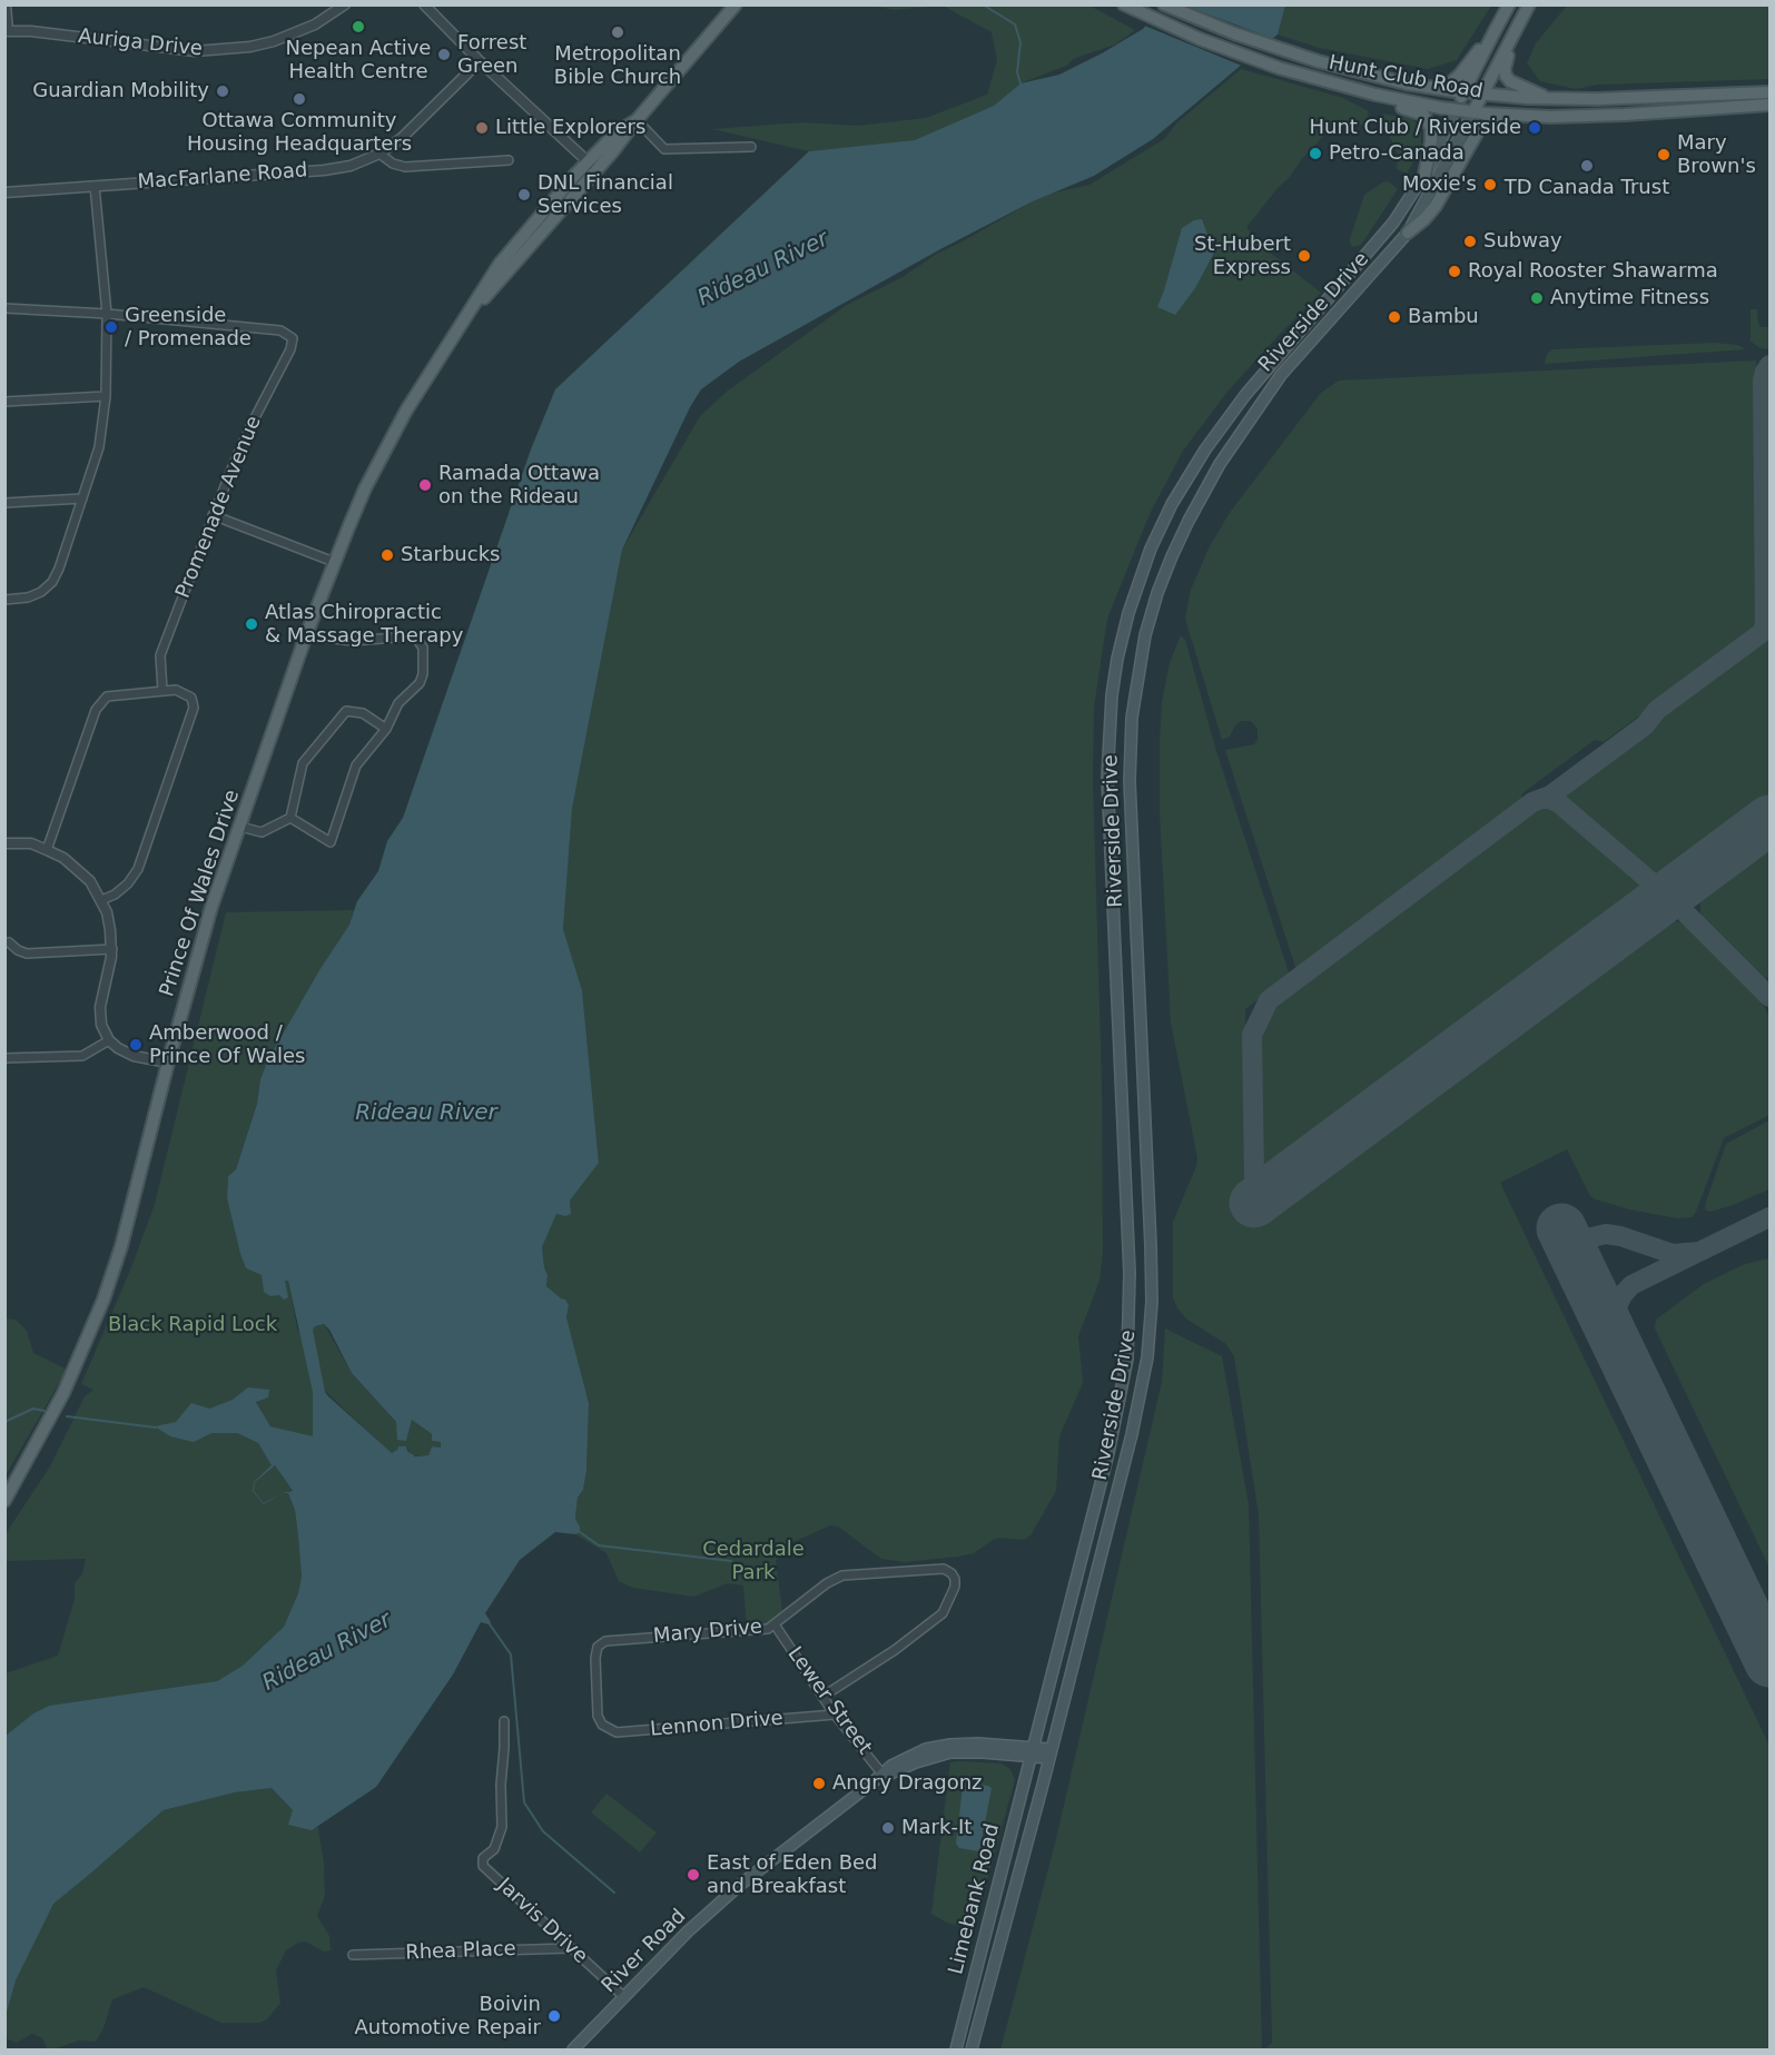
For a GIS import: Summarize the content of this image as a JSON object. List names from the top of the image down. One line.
{"streets":{"main road":["Hunt Club Road","Riverside Drive","Prince Of Wales Drive","Limebank Road","River Road"],"street":["Auriga Drive","MacFarlane Road","Promenade Avenue","Mary Drive","Lewer Street","Lennon Drive","Jarvis Drive","Rhea Place"]},"crossings":[["Hunt Club Road","Riverside Drive"],["Riverside Drive","Limebank Road"],["Riverside Drive","River Road"],["Mary Drive","Lewer Street"],["Mary Drive","Lennon Drive"],["Lewer Street","Lennon Drive"],["Lewer Street","River Road"],["Limebank Road","River Road"],["Jarvis Drive","Rhea Place"],["Jarvis Drive","River Road"]],"water":["Rideau River"],"parks":["Black Rapid Lock","Cedardale Park"],"places":["Nepean Active Health Centre","Metropolitan Bible Church","Forrest Green","Guardian Mobility","Ottawa Community Housing Headquarters","Little Explorers","Hunt Club / Riverside","Petro-Canada","Mary Brown's","TD Canada Trust","Moxie's","DNL Financial Services","Subway","St-Hubert Express","Royal Rooster Shawarma","Anytime Fitness","Bambu","Greenside / Promenade","Ramada Ottawa on the Rideau","Starbucks","Atlas Chiropractic & Massage Therapy","Amberwood / Prince Of Wales","Angry Dragonz","Mark-It","East of Eden Bed and Breakfast","Boivin Automotive Repair"]}
